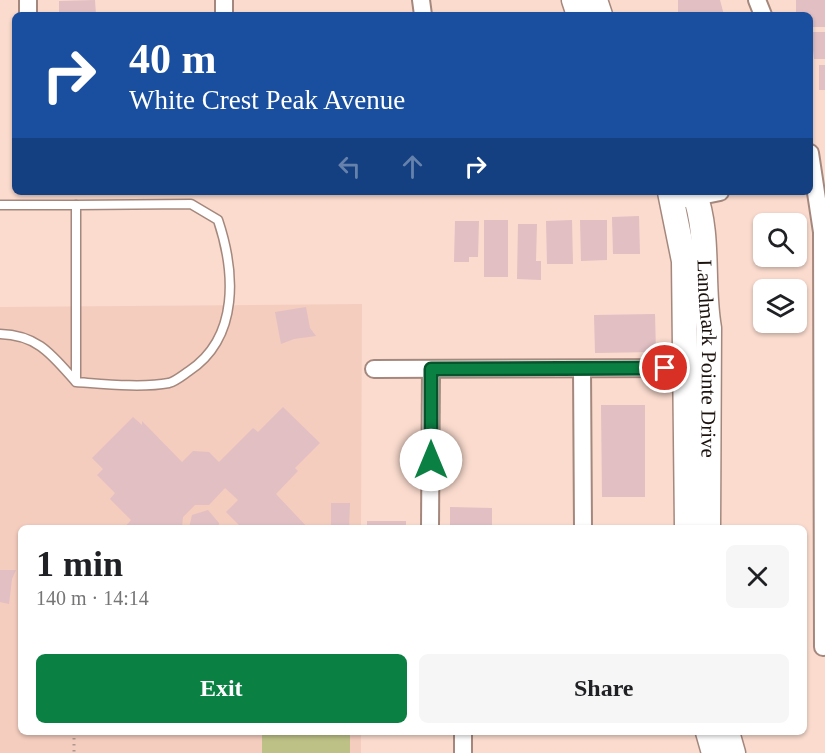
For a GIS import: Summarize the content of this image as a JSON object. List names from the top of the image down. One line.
{"streets":{"street":["Landmark Pointe Drive"]},"page":{"turn":["40 m","White Crest Peak Avenue"],"heading":["1 min","140 m · 14:14"],"buttons":["Exit","Share"]}}
